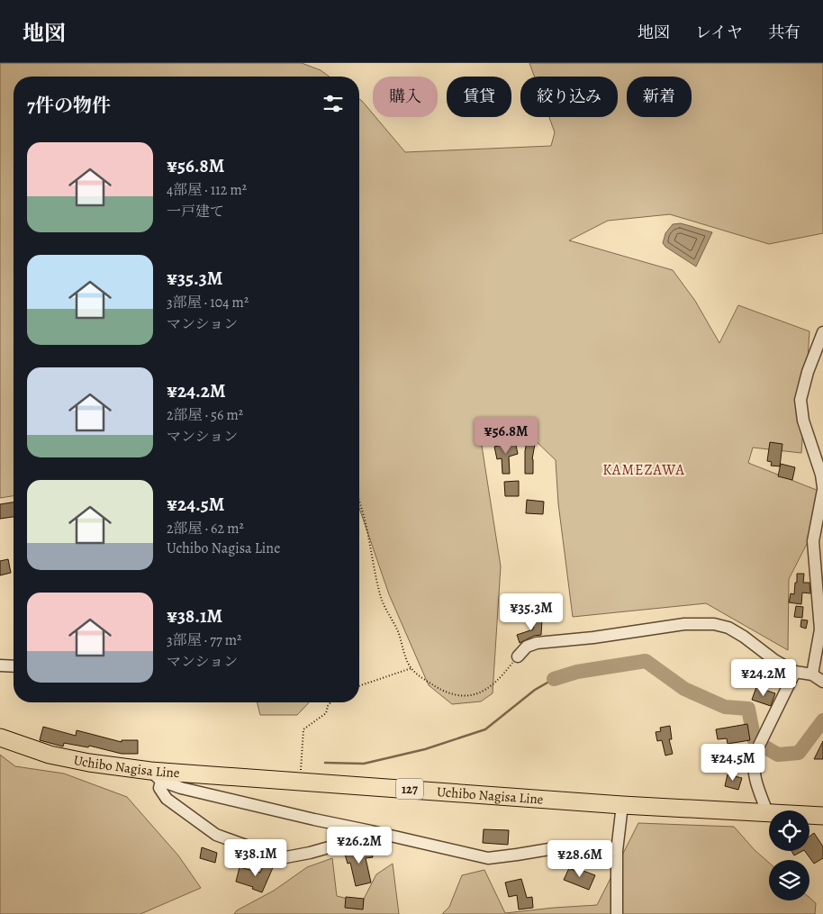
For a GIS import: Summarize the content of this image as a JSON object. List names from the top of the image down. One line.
{"streets":{"highway":["Uchibo Nagisa Line","127"]},"districts":["KAMEZAWA"],"page":{"header":"地図","nav":["地図","レイヤ","共有"],"chip":["購入","賃貸","絞り込み","新着"],"heading":"7件の物件","list":[{"name":"¥56.8M","note":"4部屋 · 112 m² · 一戸建て"},{"name":"¥35.3M","note":"3部屋 · 104 m² · マンション"},{"name":"¥24.2M","note":"2部屋 · 56 m² · マンション"},{"name":"¥24.5M","note":"2部屋 · 62 m² · Uchibo Nagisa Line"},{"name":"¥38.1M","note":"3部屋 · 77 m² · マンション"}],"price":["¥56.8M","¥35.3M","¥24.2M","¥24.5M","¥26.2M","¥38.1M","¥28.6M"]}}
